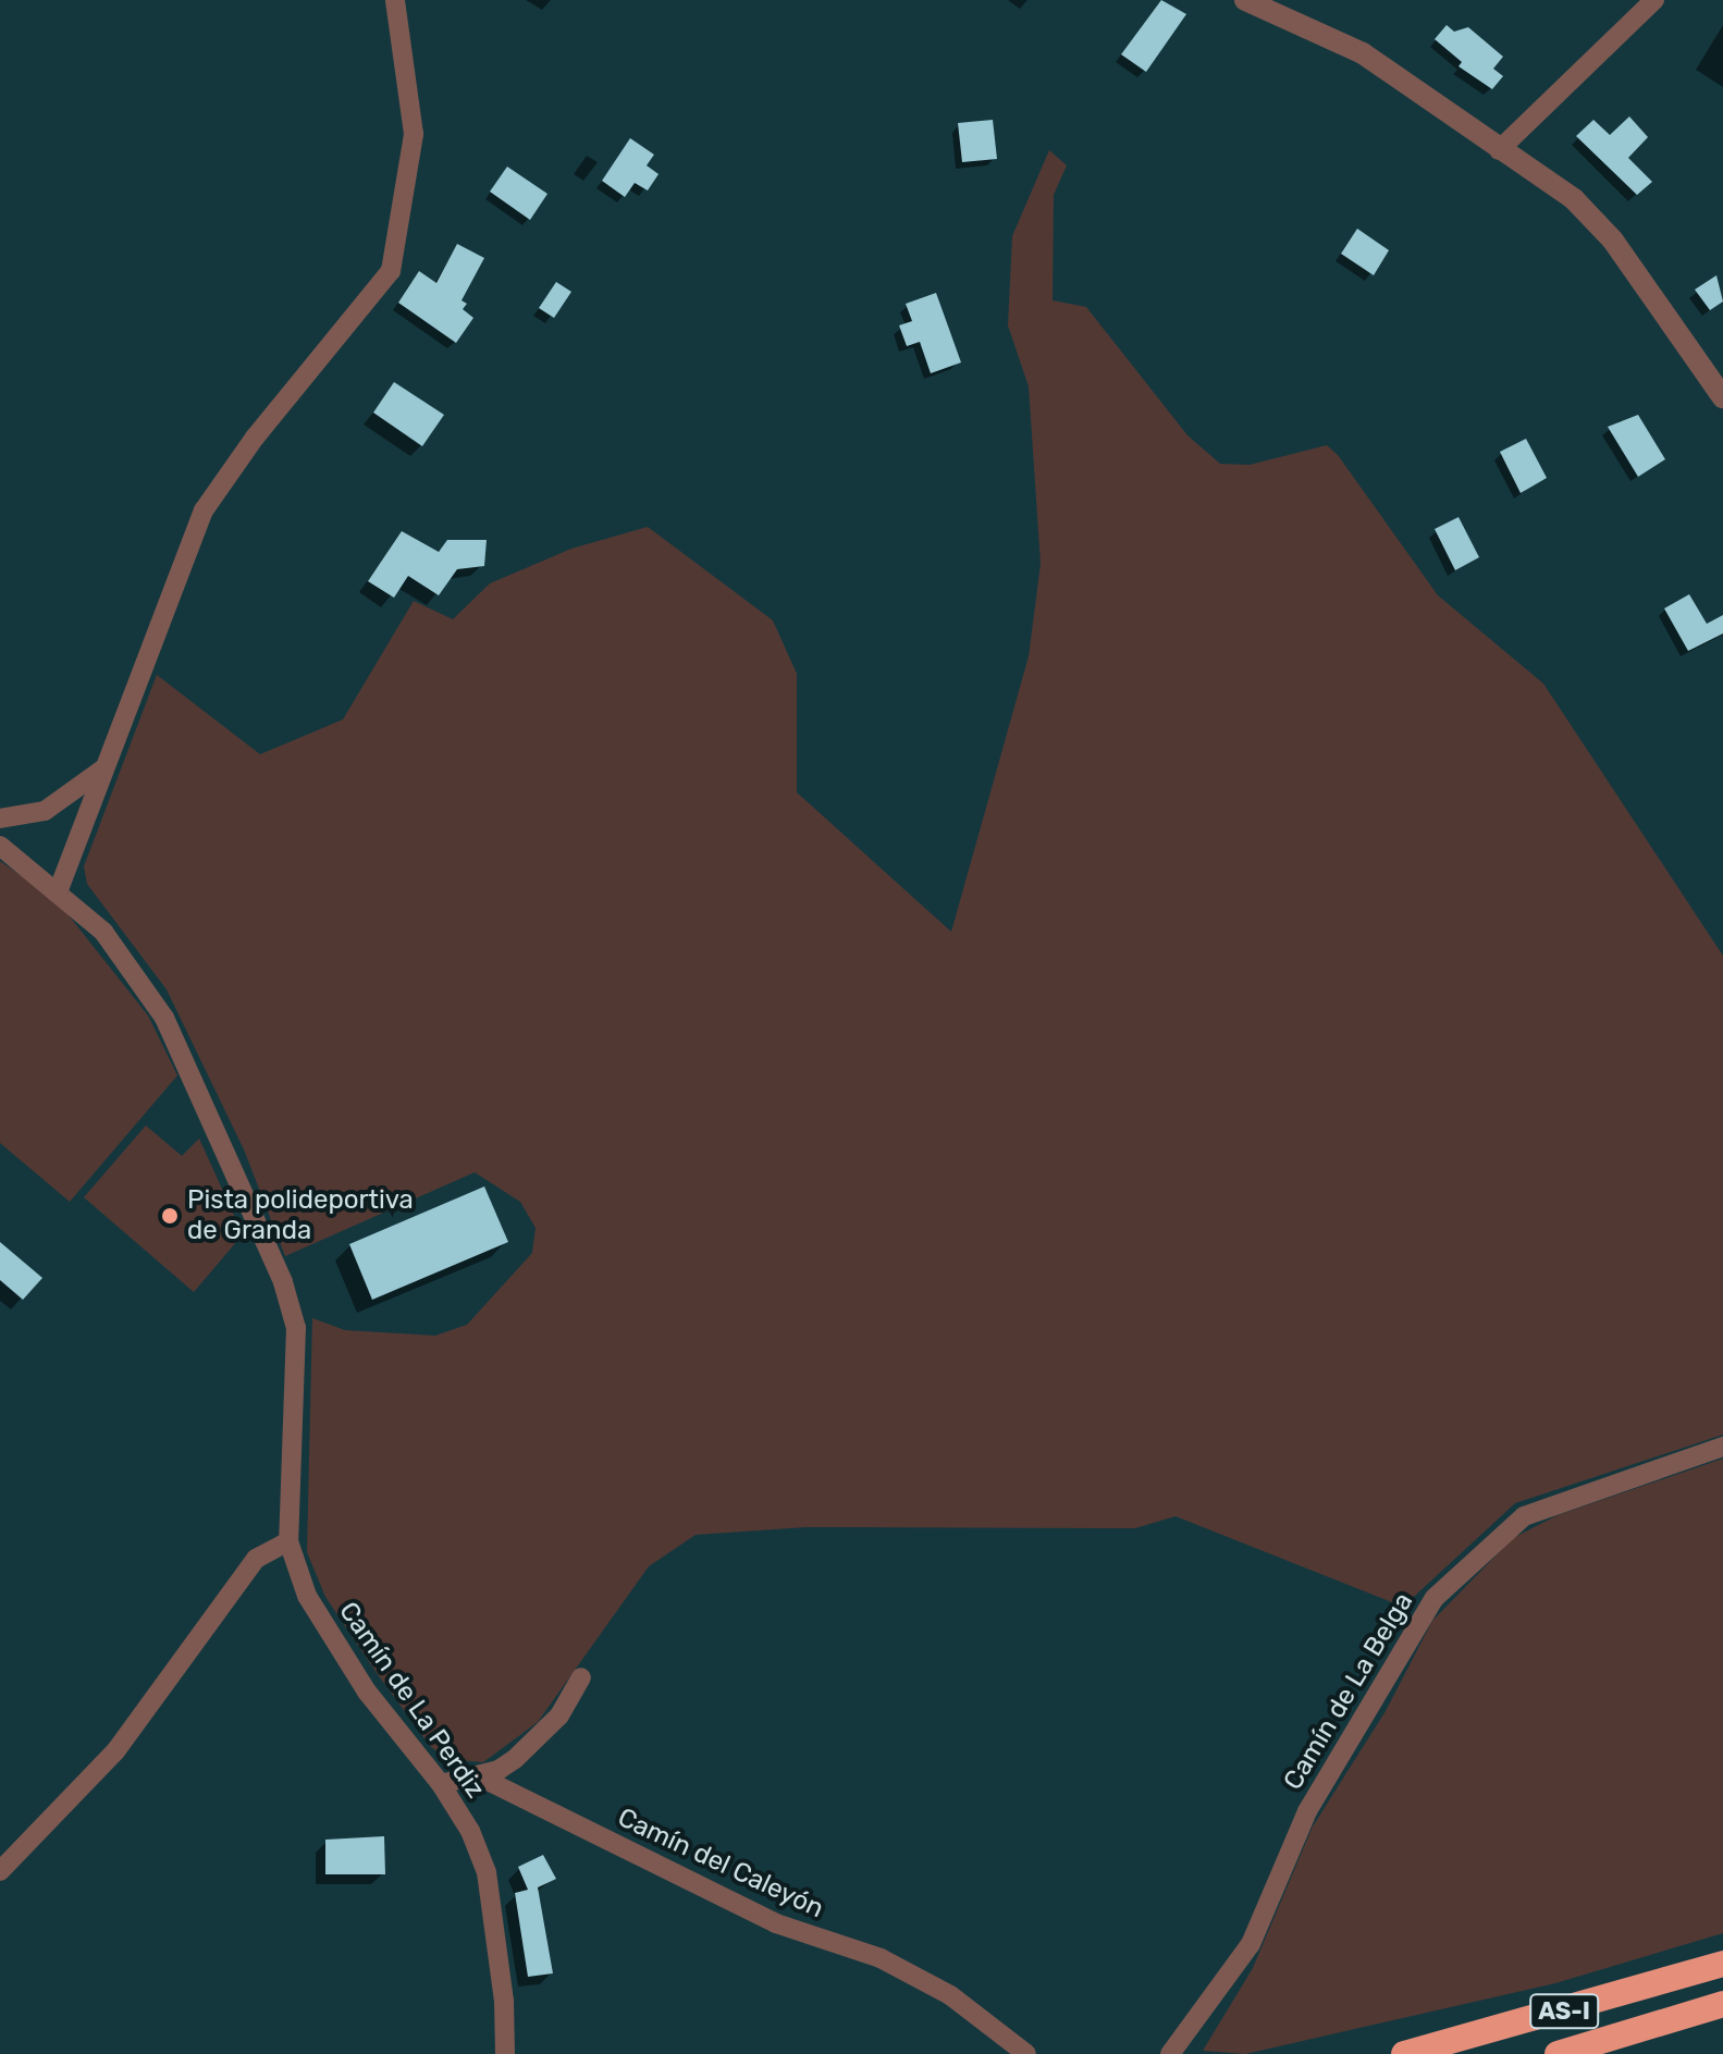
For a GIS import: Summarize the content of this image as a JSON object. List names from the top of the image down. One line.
{"streets":{"highway":["AS-I"],"street":["Camín de La Belga","Camín de La Perdiz","Camín del Caleyón"]},"places":["Pista polideportiva de Granda"]}
